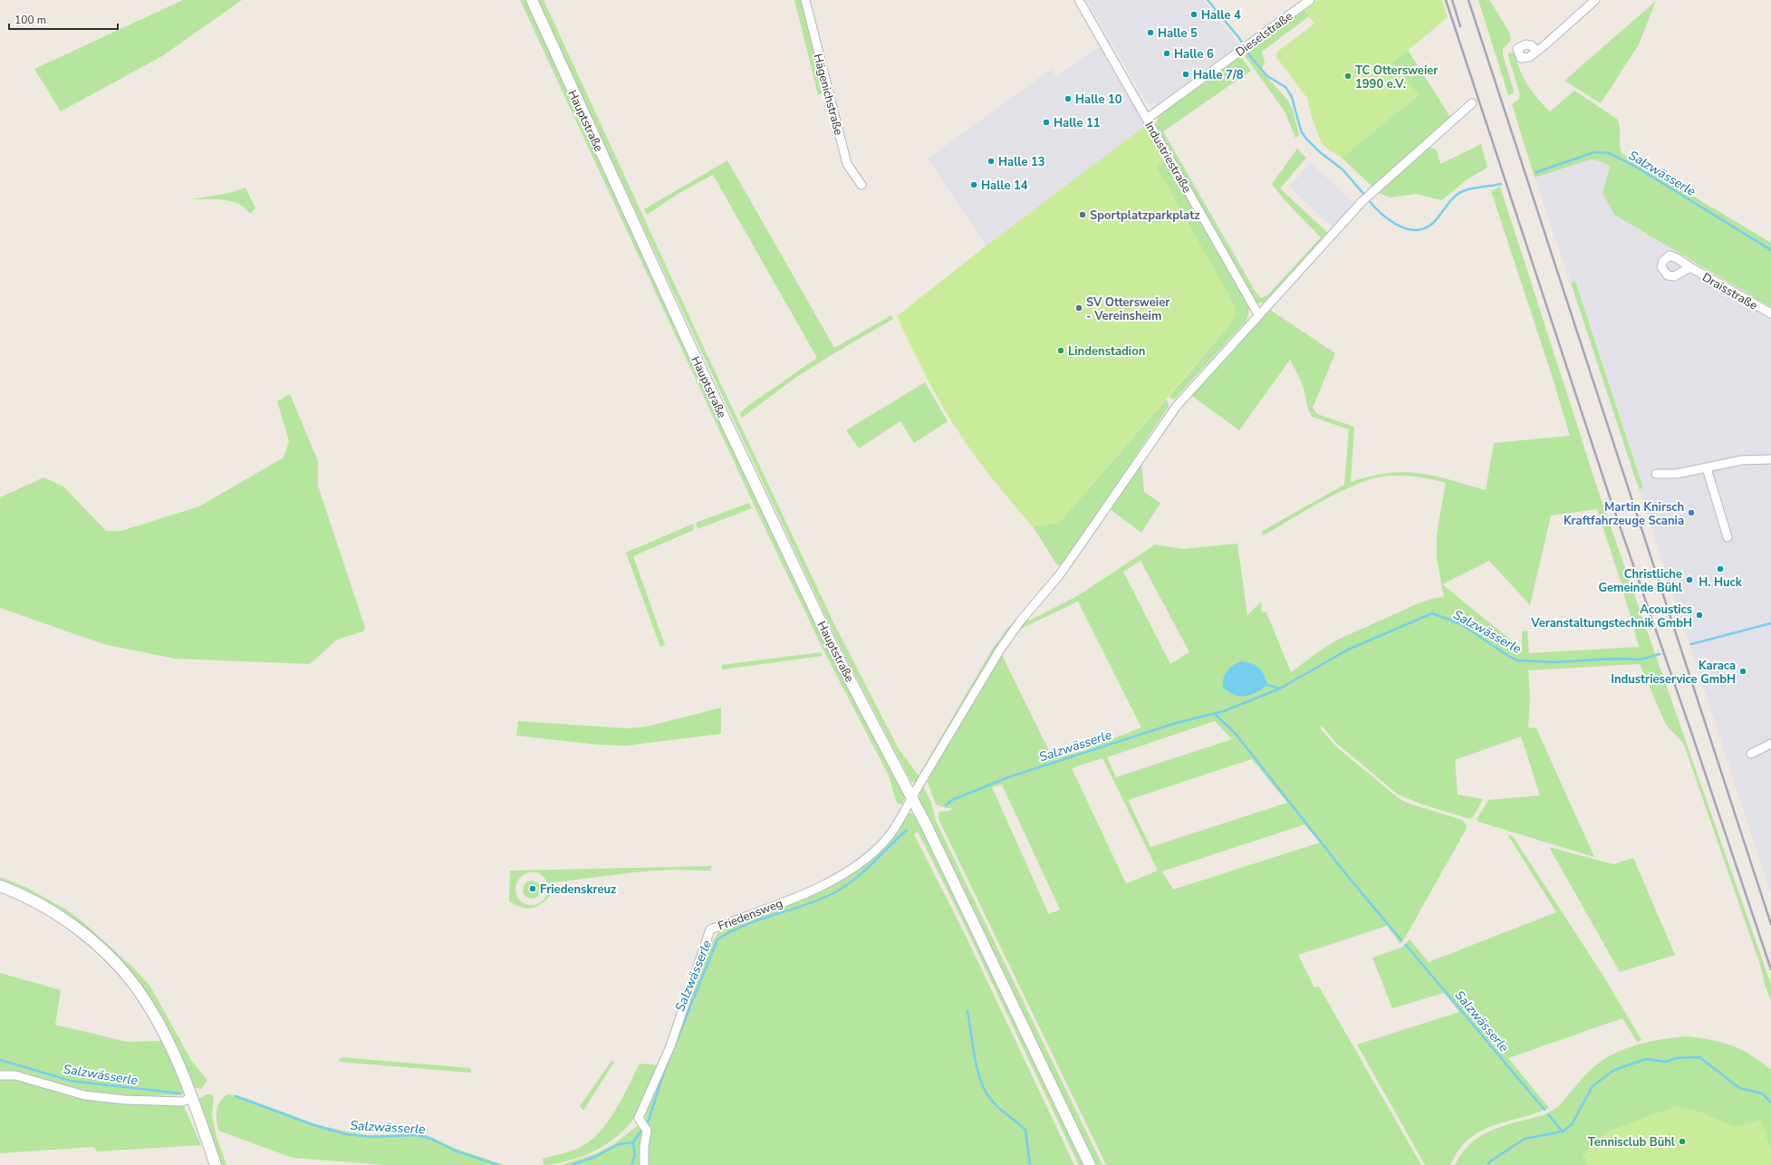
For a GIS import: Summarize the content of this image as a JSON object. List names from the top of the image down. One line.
{"streets":{"street":["Dieselstraße","Hägenichstraße","Hauptstraße","Industriestraße","Draisstraße","Friedensweg"]},"crossings":[["Dieselstraße","Industriestraße"],["Hauptstraße","Friedensweg"],["Industriestraße","Friedensweg"]],"water":["Salzwässerle"],"places":["Halle 4","Halle 5","Halle 6","Halle 7/8","TC Ottersweier 1990 e.V.","Halle 10","Halle 11","Halle 13","Halle 14","Sportplatzparkplatz","SV Ottersweier - Vereinsheim","Lindenstadion","Martin Knirsch Kraftfahrzeuge Scania","H. Huck","Christliche Gemeinde Bühl","Acoustics Veranstaltungstechnik GmbH","Karaca Industrieservice GmbH","Friedenskreuz","Tennisclub Bühl"],"scale_bar":"100 m"}
